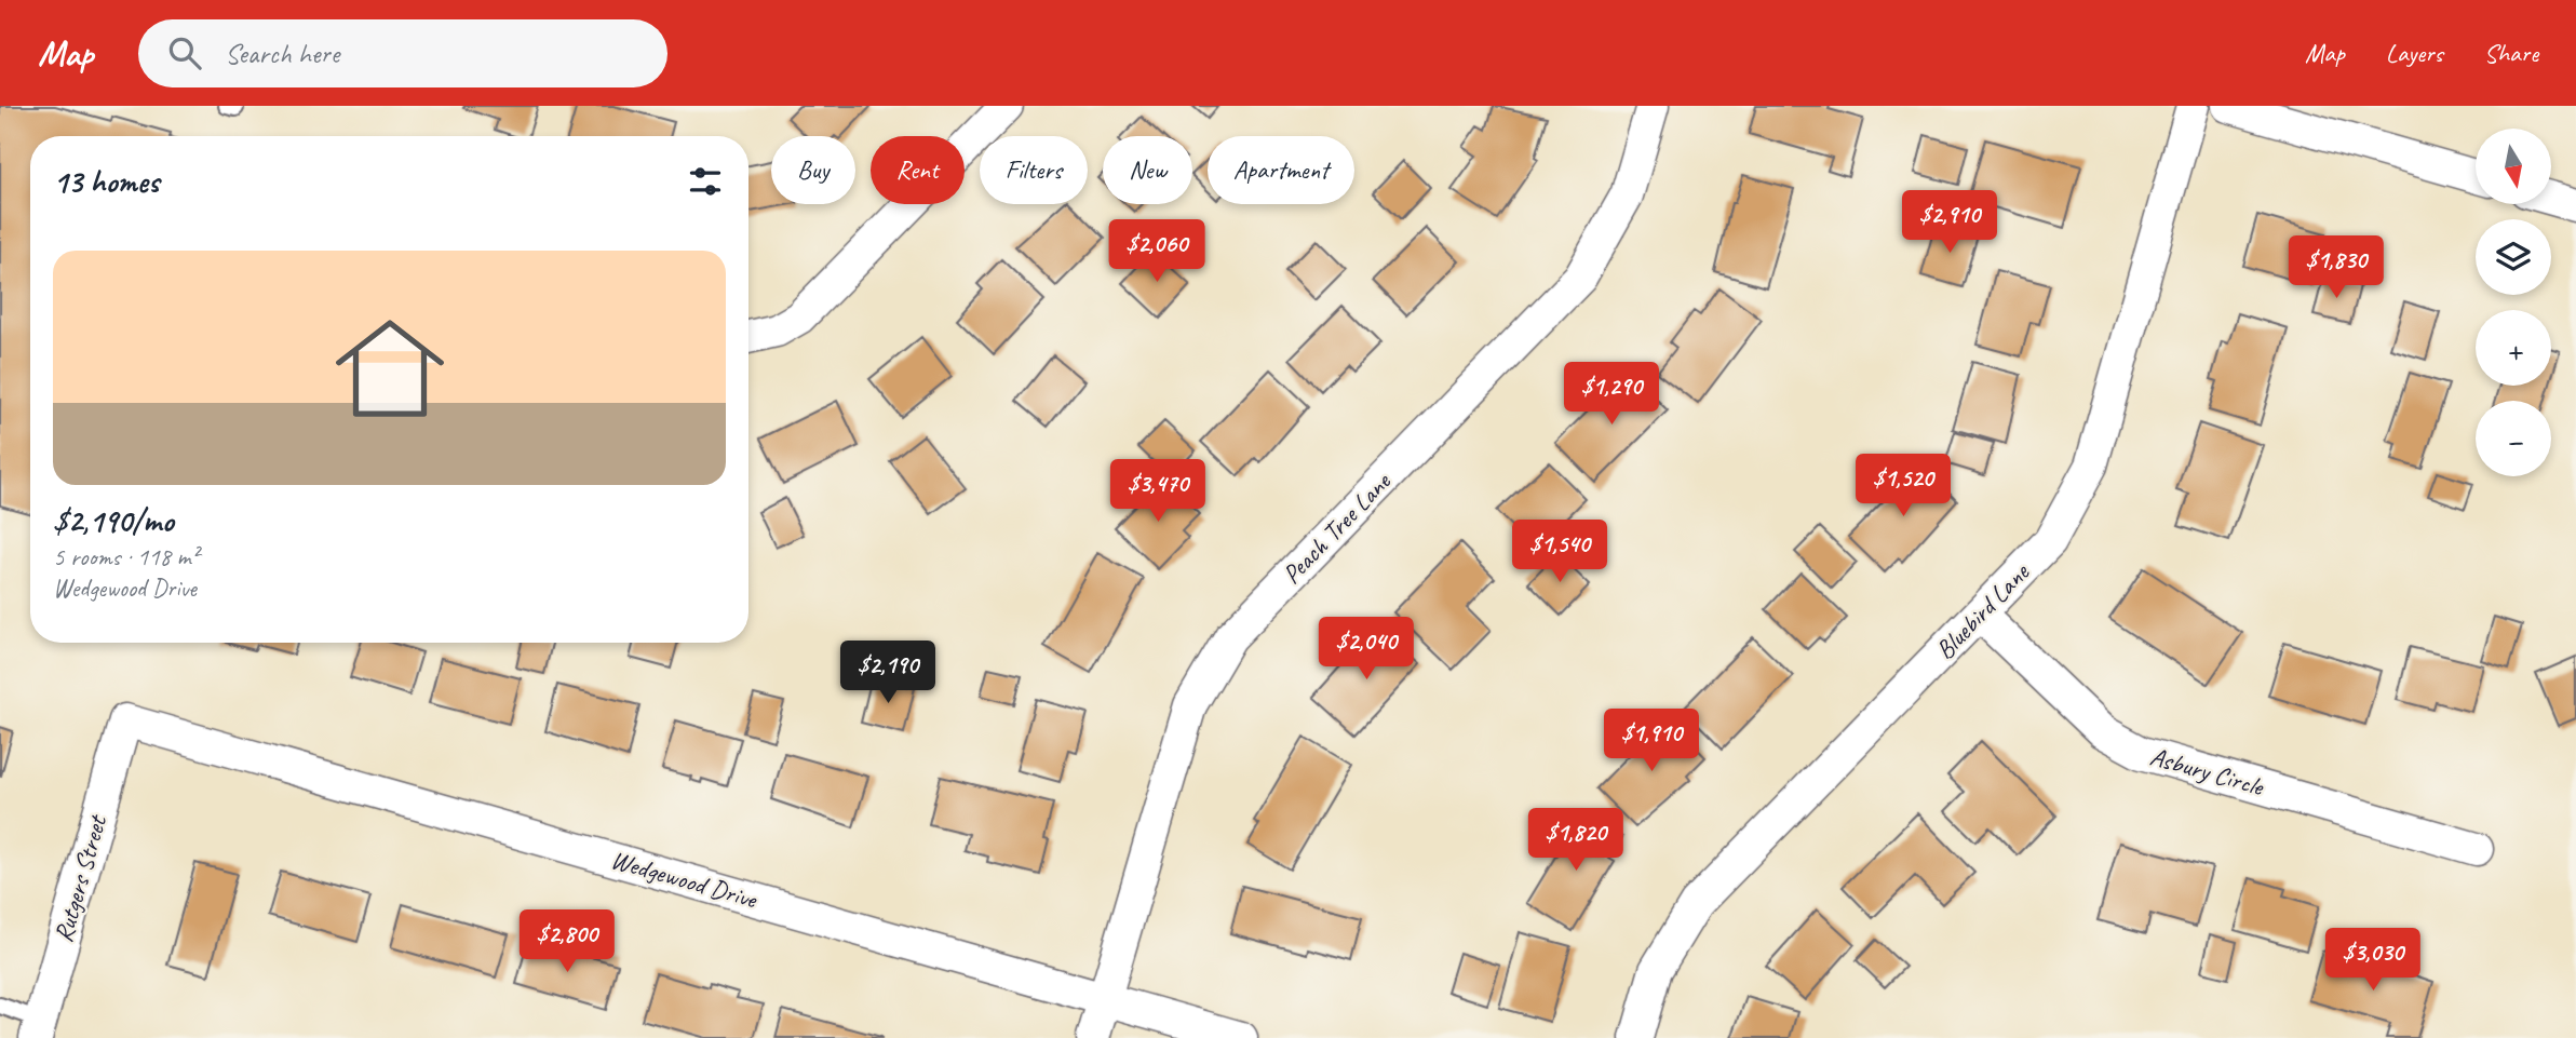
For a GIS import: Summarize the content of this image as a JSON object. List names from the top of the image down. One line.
{"streets":{"street":["Peach Tree Lane","Bluebird Lane","Asbury Circle","Rutgers Street","Wedgewood Drive"]},"crossings":[["Peach Tree Lane","Wedgewood Drive"],["Bluebird Lane","Asbury Circle"],["Rutgers Street","Wedgewood Drive"]],"north":"bottom","page":{"header":"Map","search":"Search here","nav":["Map","Layers","Share"],"map_buttons":["+","−"],"chip":["Buy","Rent","Filters","New","Apartment"],"heading":"13 homes","price":["$2,910","$2,060","$1,830","$1,290","$1,520","$3,470","$1,540","$2,040","$2,190","$1,910","$1,820","$2,800","$3,030"],"list":[{"name":"$2,190/mo","note":"5 rooms · 118 m² · Wedgewood Drive"}]}}
